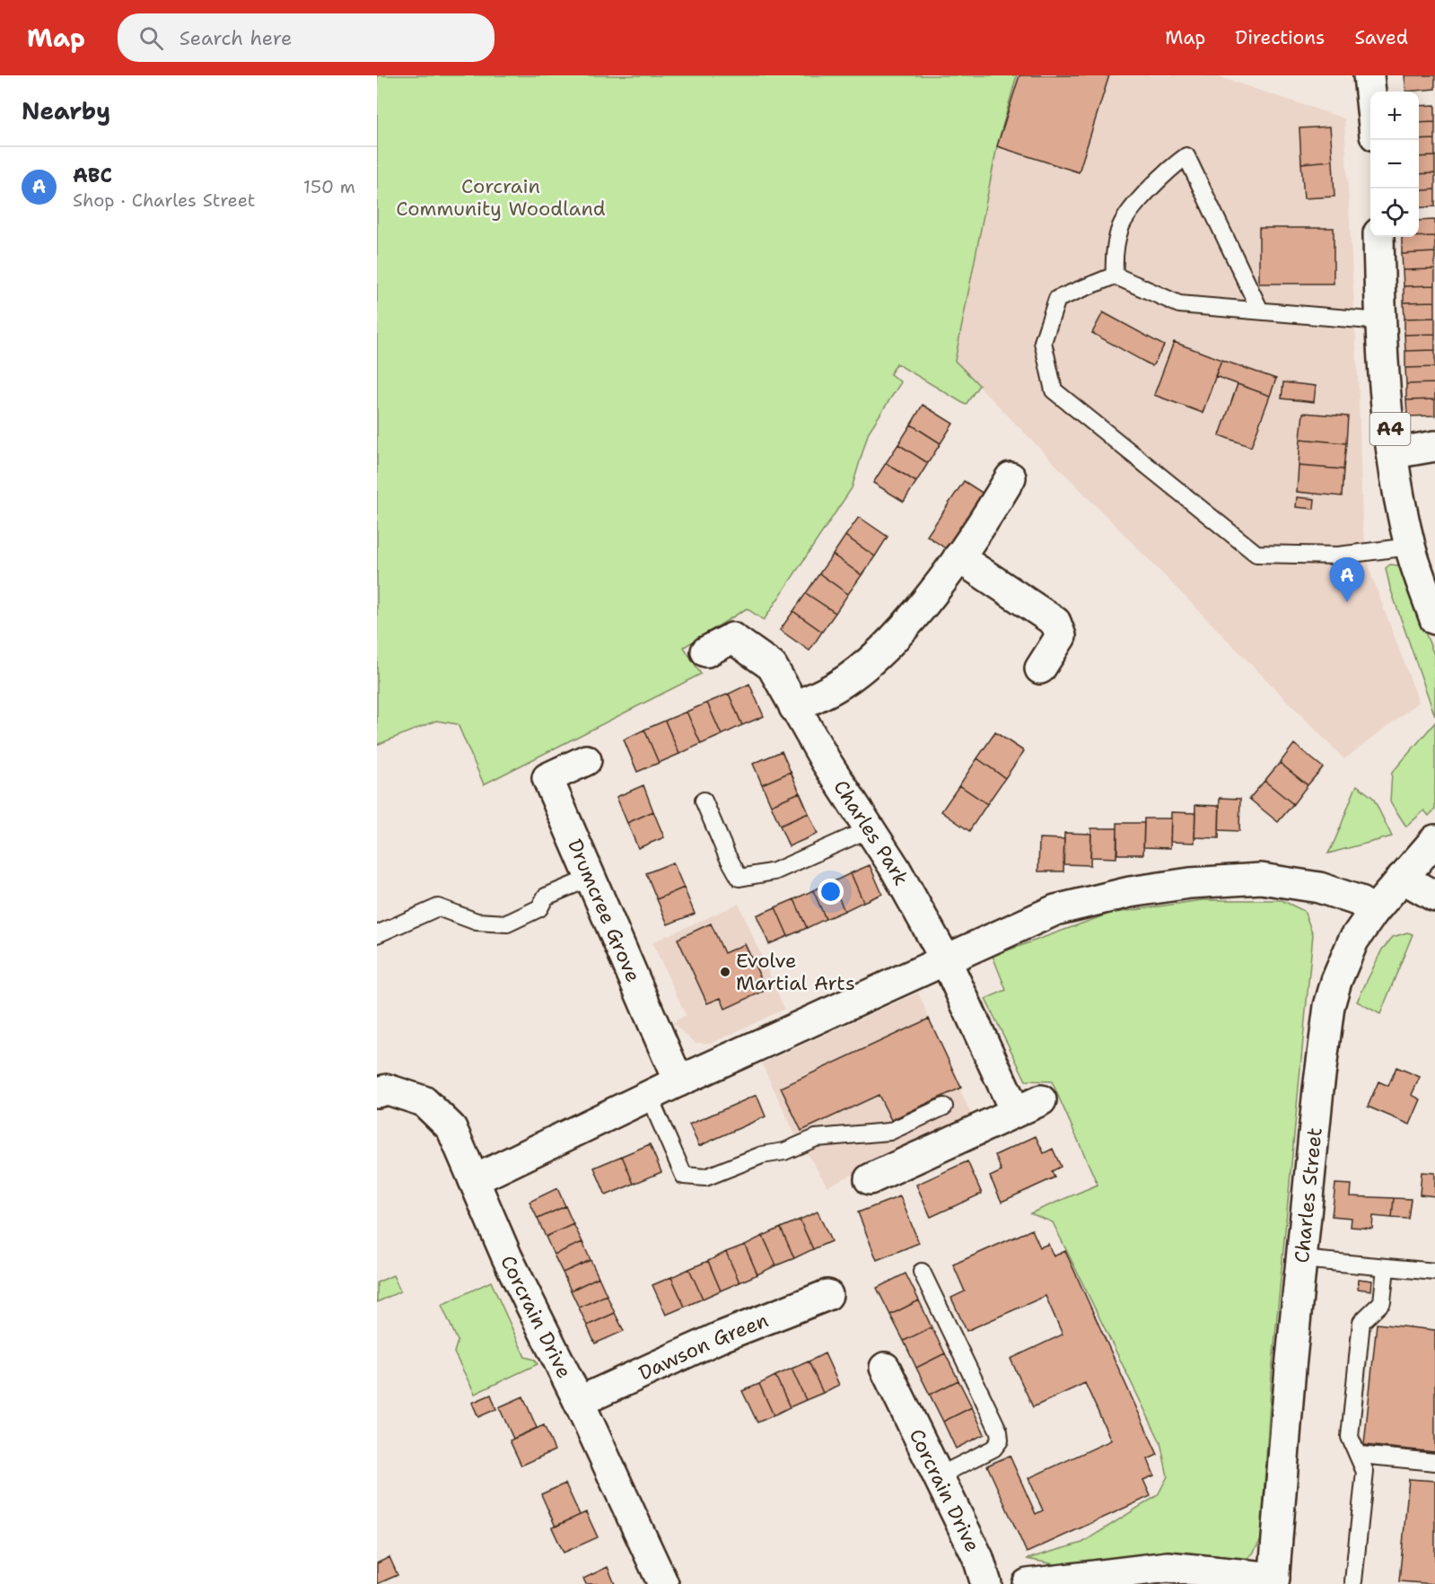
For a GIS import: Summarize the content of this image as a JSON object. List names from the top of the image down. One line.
{"streets":{"street":["A4","Charles Park","Drumcree Grove","Charles Street","Corcrain Drive","Dawson Green"]},"crossings":[["Corcrain Drive","Dawson Green"]],"parks":["Corcrain Community Woodland"],"places":["Evolve Martial Arts"],"page":{"header":"Map","search":"Search here","nav":["Map","Directions","Saved"],"heading":"Nearby","map_buttons":["+","−"],"list":[{"mark":"A","name":"ABC","note":"Shop · Charles Street","value":"150 m"}],"pins":"A"}}
